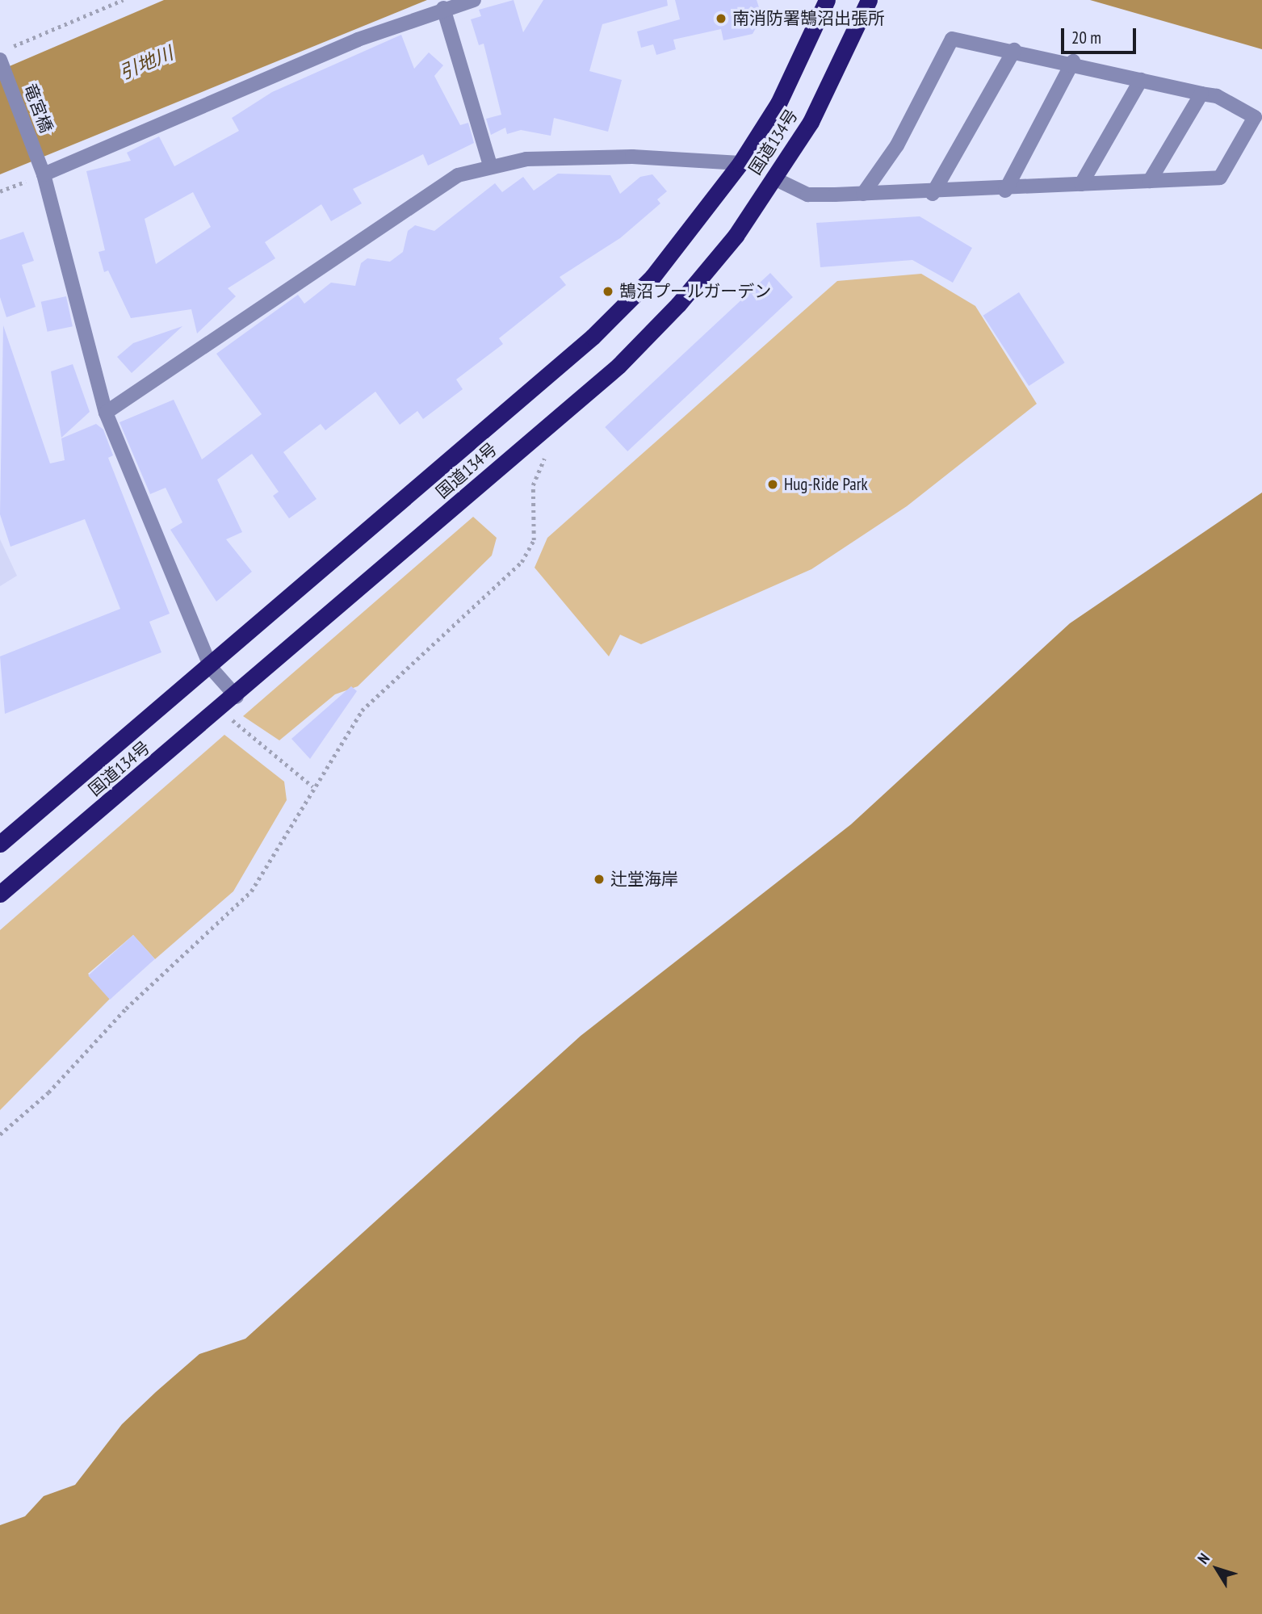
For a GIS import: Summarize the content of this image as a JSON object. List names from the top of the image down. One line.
{"streets":{"highway":["国道134号"],"street":["竜宮橋"]},"crossings":[["竜宮橋","国道134号"]],"water":["引地川"],"places":["南消防署鵠沼出張所","鵠沼プールガーデン","Hug-Ride Park","辻堂海岸"],"scale_bar":"20 m","north":"top left"}
